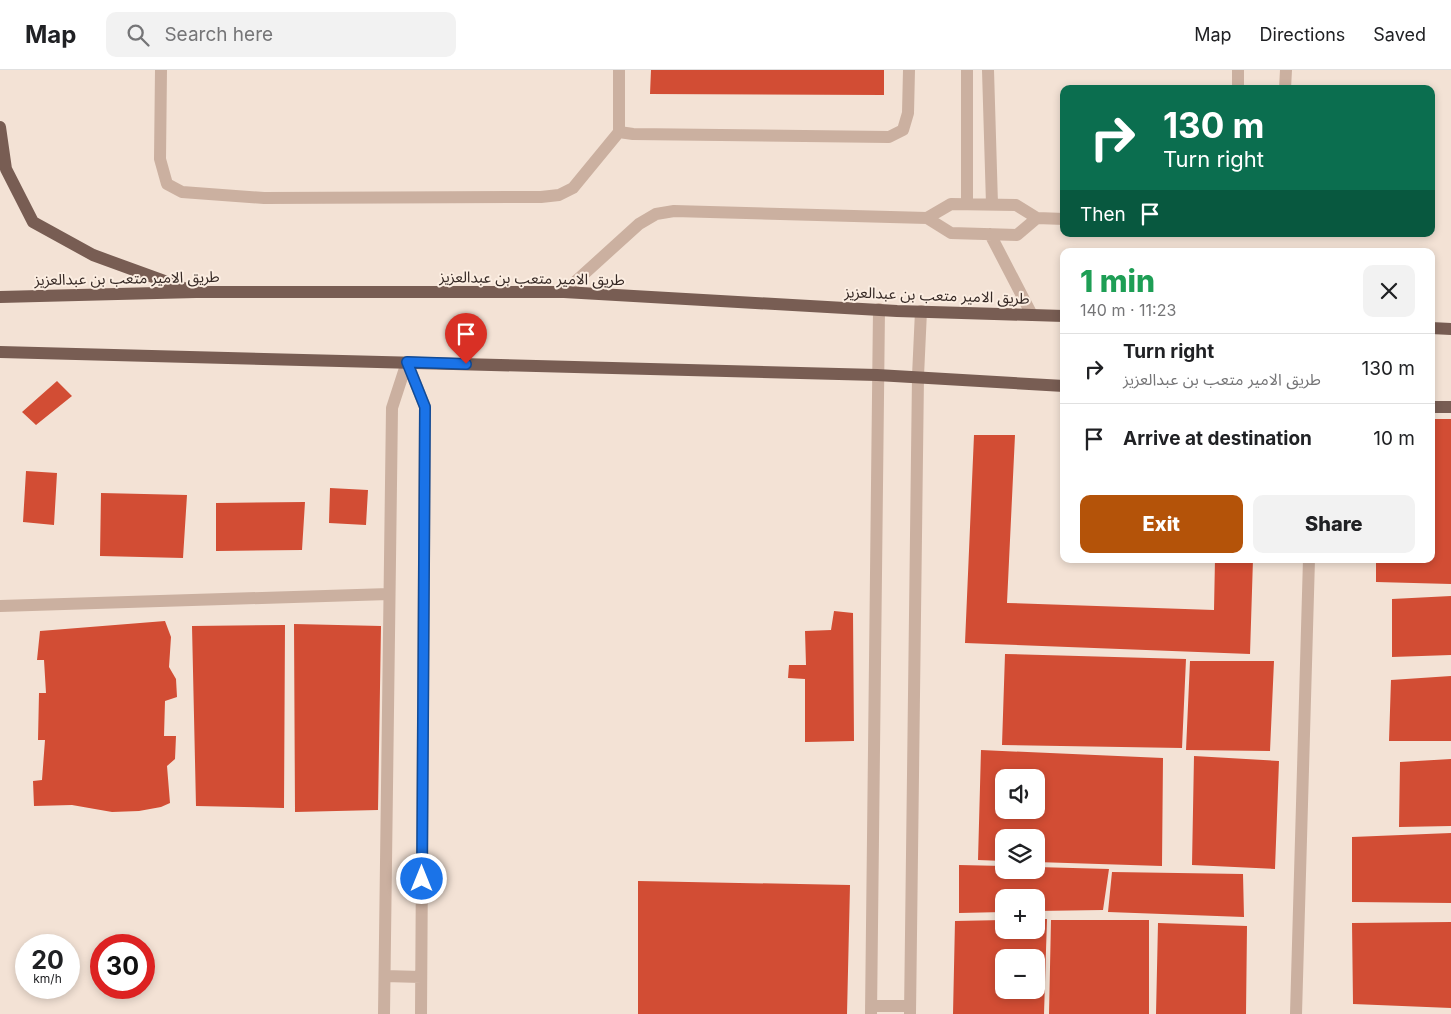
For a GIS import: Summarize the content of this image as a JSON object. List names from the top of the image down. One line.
{"streets":{"main road":["طريق الامير متعب بن عبدالعزيز"]},"page":{"header":"Map","search":"Search here","nav":["Map","Directions","Saved"],"turn":["130 m","Turn right"],"then":"Then","heading":["1 min","140 m · 11:23"],"list":[{"name":"Turn right","note":"طريق الامير متعب بن عبدالعزيز","value":"130 m"},{"name":"Arrive at destination","value":"10 m"}],"buttons":["Exit","Share"],"map_buttons":["+","−"],"speed":"20 km/h","limit":"30"}}
